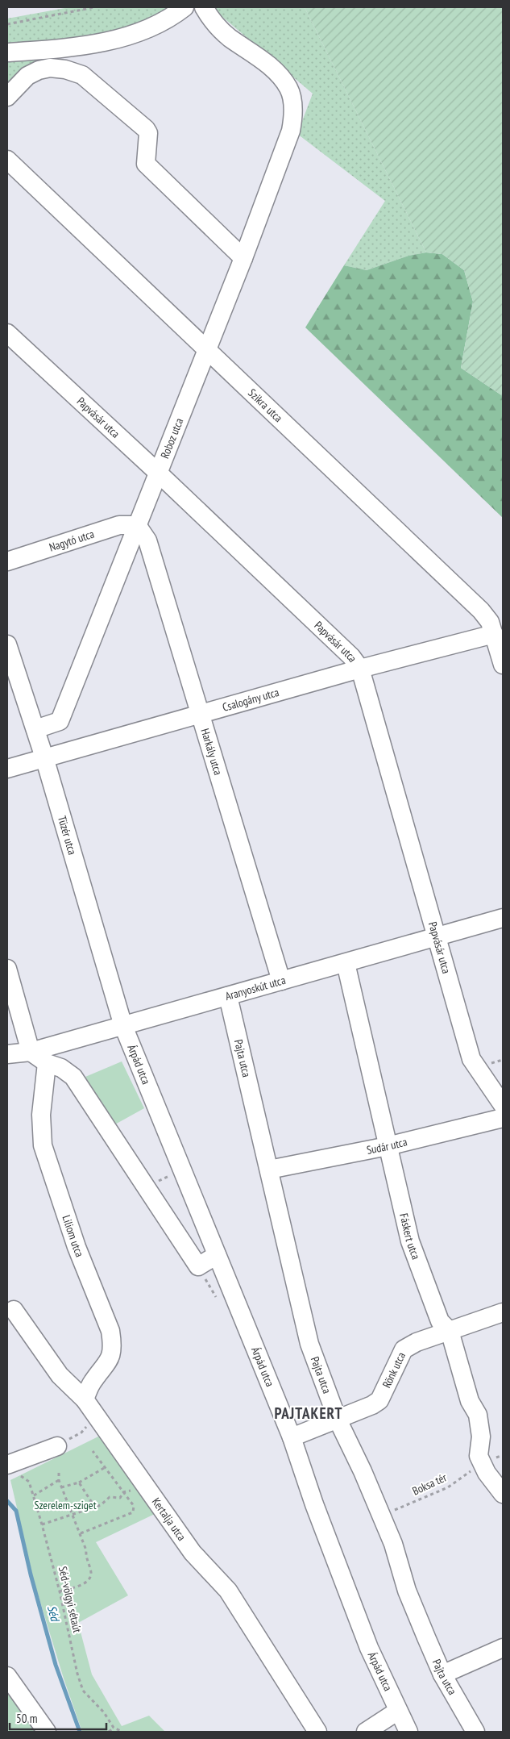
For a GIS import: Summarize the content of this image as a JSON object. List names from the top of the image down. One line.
{"streets":{"street":["Szikra utca","Papvásár utca","Roboz utca","Nagytó utca","Csalogány utca","Harkály utca","Tüzér utca","Aranyoskút utca","Pajta utca","Árpád utca","Sudár utca","Liliom utca","Fáskert utca","Rönk utca","Kertalja utca"],"path":["Boksa tér","Séd-völgyi sétaút"]},"crossings":[["Szikra utca","Roboz utca"],["Szikra utca","Csalogány utca"],["Papvásár utca","Roboz utca"],["Papvásár utca","Csalogány utca"],["Papvásár utca","Aranyoskút utca"],["Roboz utca","Nagytó utca"],["Roboz utca","Harkály utca"],["Roboz utca","Tüzér utca"],["Nagytó utca","Harkály utca"],["Csalogány utca","Harkály utca"],["Csalogány utca","Tüzér utca"],["Harkály utca","Aranyoskút utca"],["Tüzér utca","Aranyoskút utca"],["Tüzér utca","Árpád utca"],["Aranyoskút utca","Pajta utca"],["Aranyoskút utca","Árpád utca"],["Aranyoskút utca","Fáskert utca"],["Pajta utca","Sudár utca"],["Pajta utca","Rönk utca"],["Pajta utca","Boksa tér"],["Árpád utca","Rönk utca"],["Sudár utca","Fáskert utca"],["Liliom utca","Kertalja utca"],["Fáskert utca","Rönk utca"],["Fáskert utca","Boksa tér"]],"districts":["PAJTAKERT"],"water":["Séd"],"parks":["Szerelem-sziget"],"scale_bar":"50 m"}
